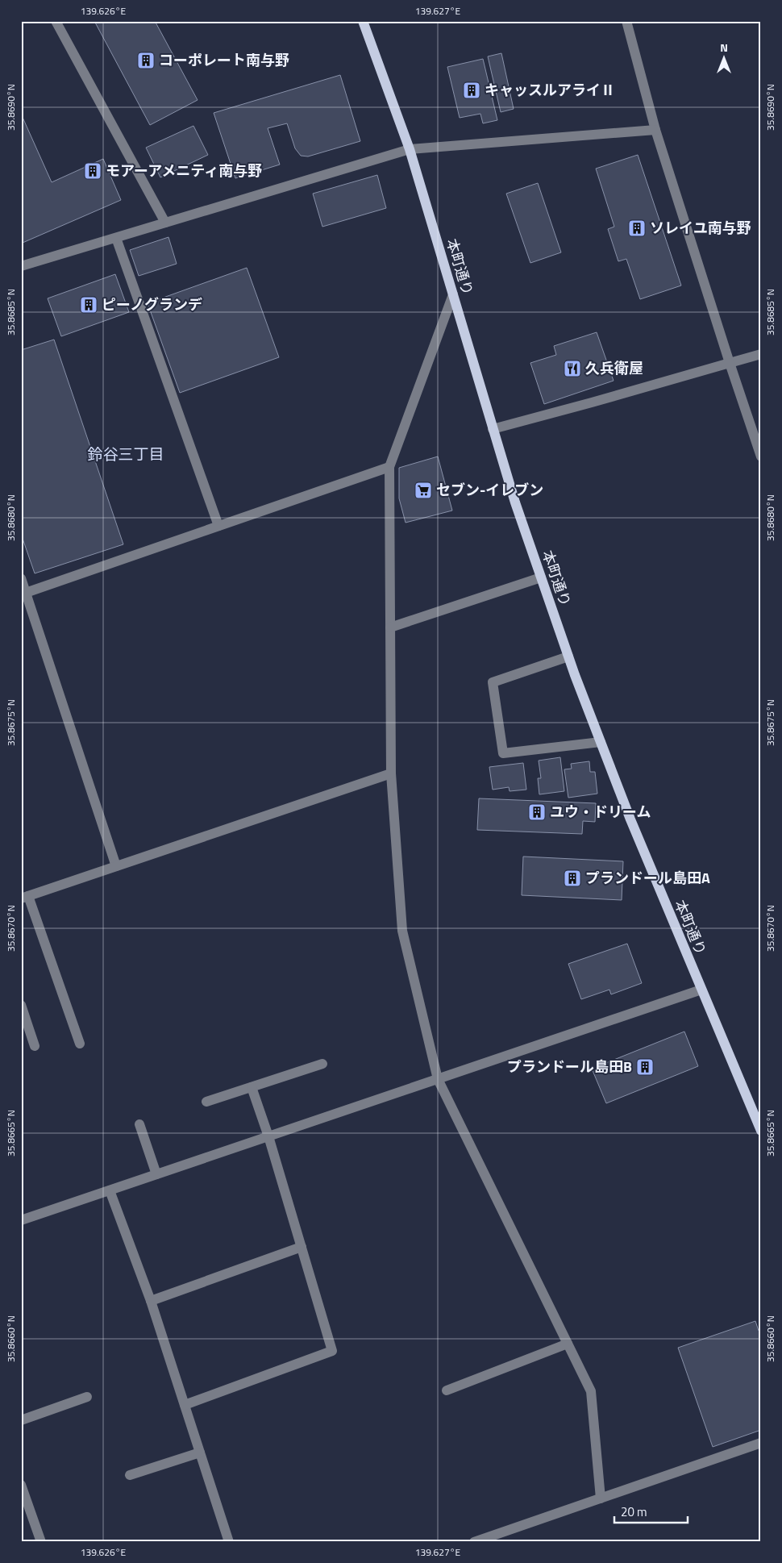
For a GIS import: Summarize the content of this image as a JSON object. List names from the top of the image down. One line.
{"streets":{"main road":["本町通り"]},"districts":["鈴谷三丁目"],"places":{"building":["コーポレート南与野","キャッスルアライⅡ","モアーアメニティ南与野","ソレイユ南与野","ピーノグランデ","ユウ・ドリーム","プランドール島田A","プランドール島田B"],"restaurant":["久兵衛屋"],"supermarket":["セブン-イレブン"]},"scale_bar":"20 m","north":"top","coordinates":["139.626°E","139.627°E","35.8690°N","35.8685°N","35.8680°N","35.8675°N","35.8670°N","35.8665°N","35.8660°N"]}
